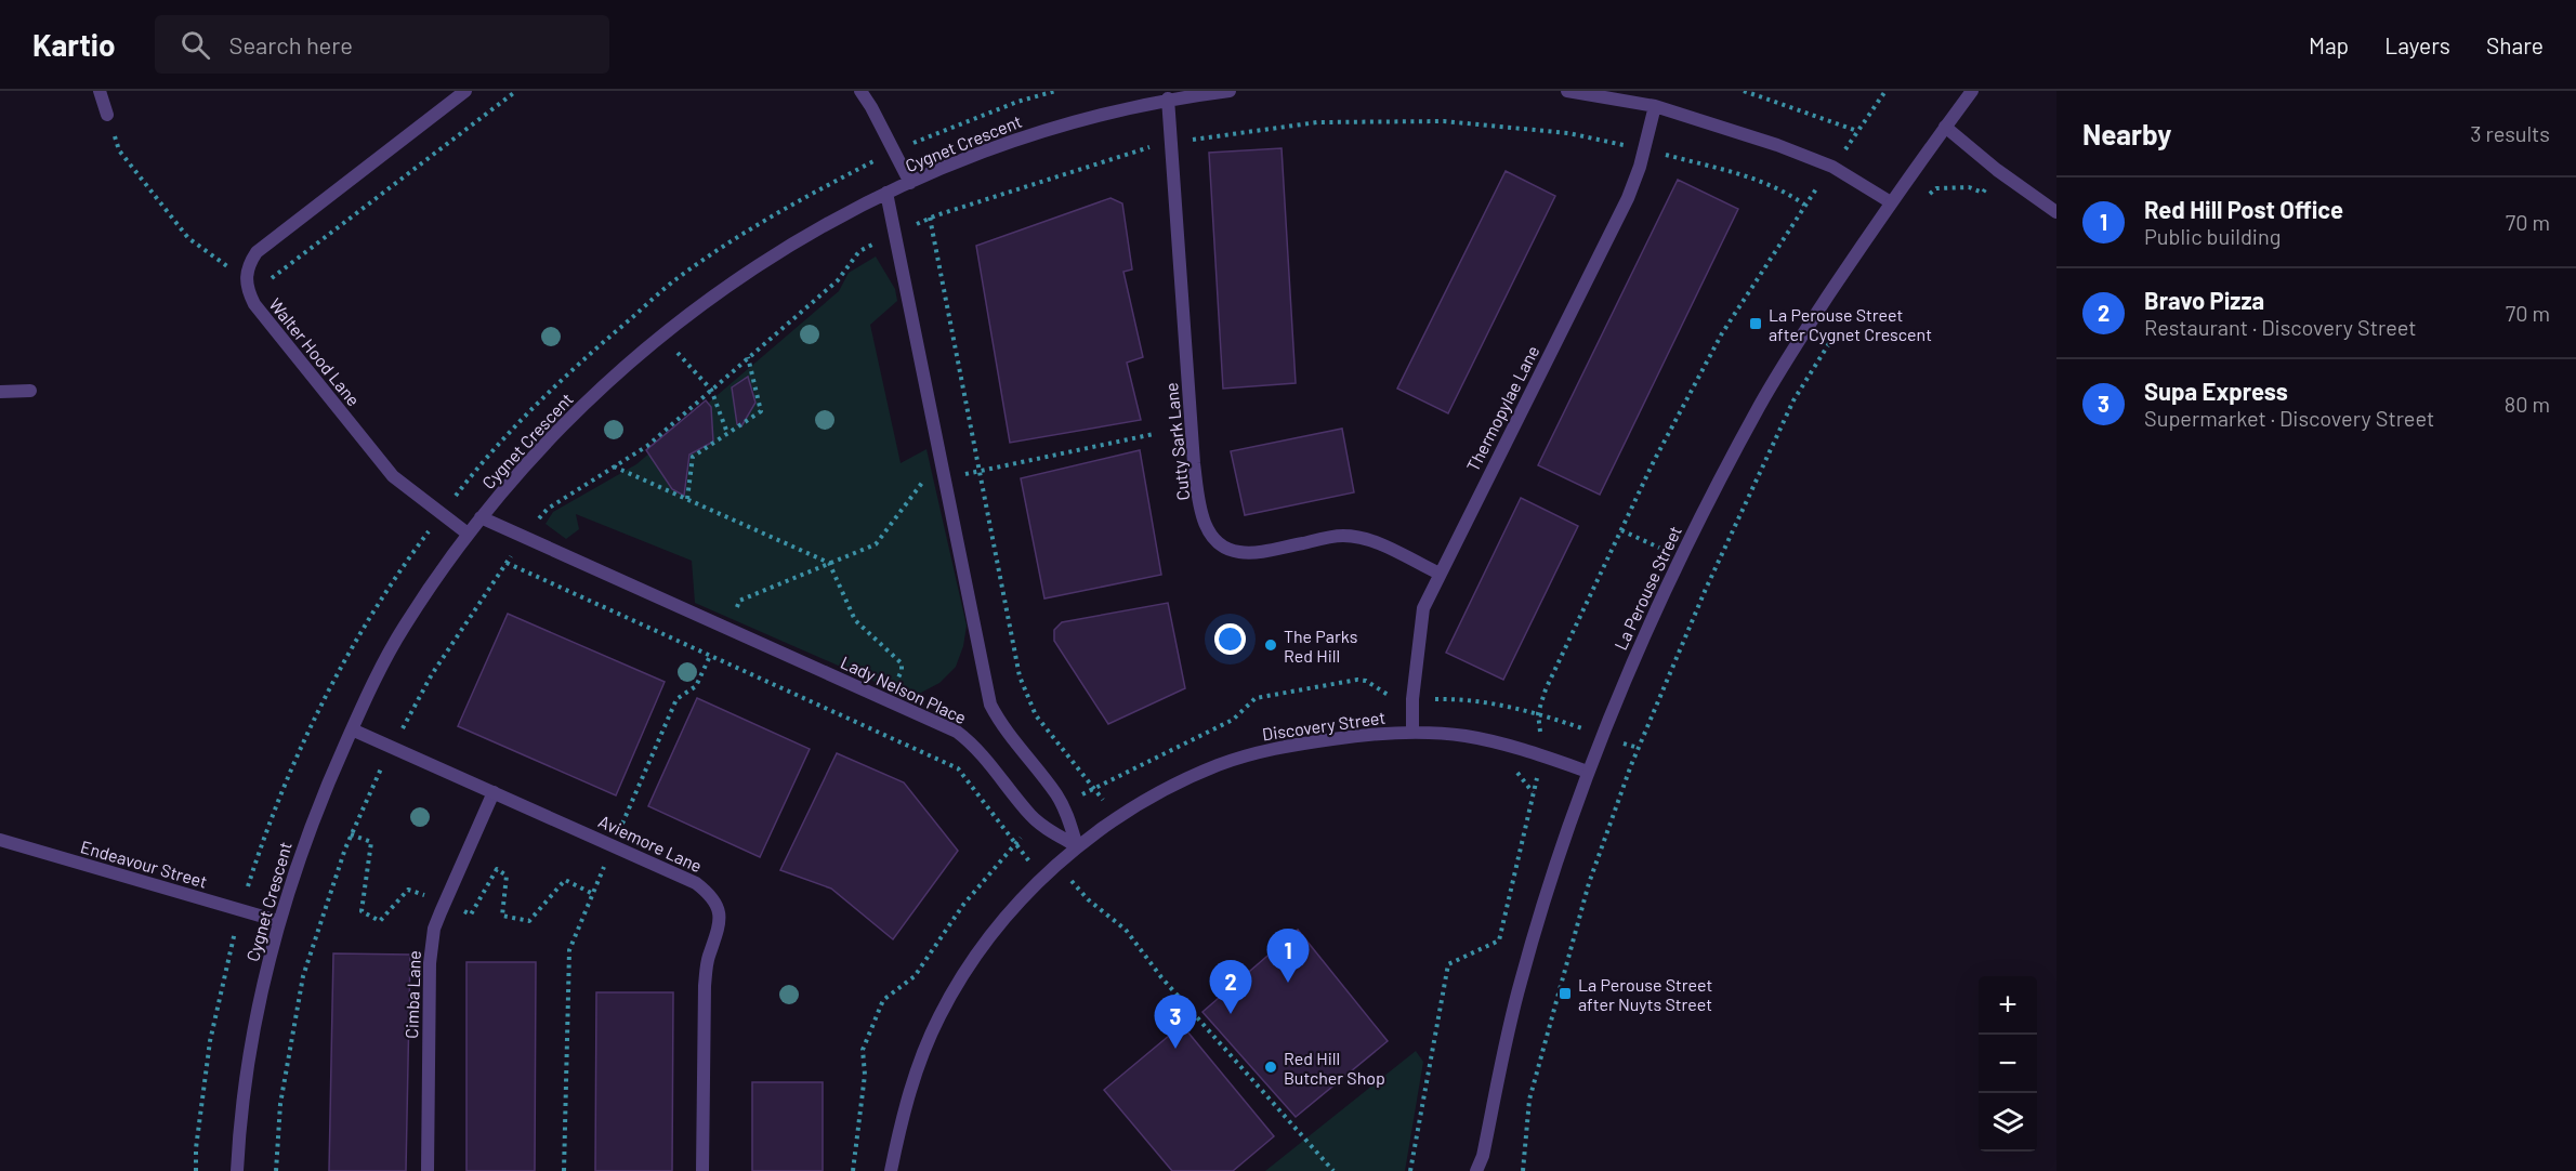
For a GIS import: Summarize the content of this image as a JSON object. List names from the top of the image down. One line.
{"streets":{"street":["Cygnet Crescent","Walter Hood Lane","Thermopylae Lane","Cutty Sark Lane","La Perouse Street","Lady Nelson Place","Discovery Street","Aviemore Lane","Endeavour Street","Cimba Lane"]},"crossings":[["Cygnet Crescent","Walter Hood Lane"],["Cygnet Crescent","Cutty Sark Lane"],["Cygnet Crescent","Lady Nelson Place"],["Cygnet Crescent","Aviemore Lane"],["Cygnet Crescent","Endeavour Street"],["Thermopylae Lane","Cutty Sark Lane"],["Thermopylae Lane","Discovery Street"],["La Perouse Street","Discovery Street"],["Lady Nelson Place","Discovery Street"],["Aviemore Lane","Cimba Lane"]],"places":{"transit":["La Perouse Street after Cygnet Crescent","La Perouse Street after Nuyts Street"],"other":["The Parks Red Hill","Red Hill Butcher Shop"]},"page":{"header":"Kartio","search":"Search here","nav":["Map","Layers","Share"],"heading":["Nearby","3 results"],"list":[{"mark":"1","name":"Red Hill Post Office","note":"Public building","value":"70 m"},{"mark":"2","name":"Bravo Pizza","note":"Restaurant · Discovery Street","value":"70 m"},{"mark":"3","name":"Supa Express","note":"Supermarket · Discovery Street","value":"80 m"}],"pins":["1","2","3"],"map_buttons":["+","−"]}}
